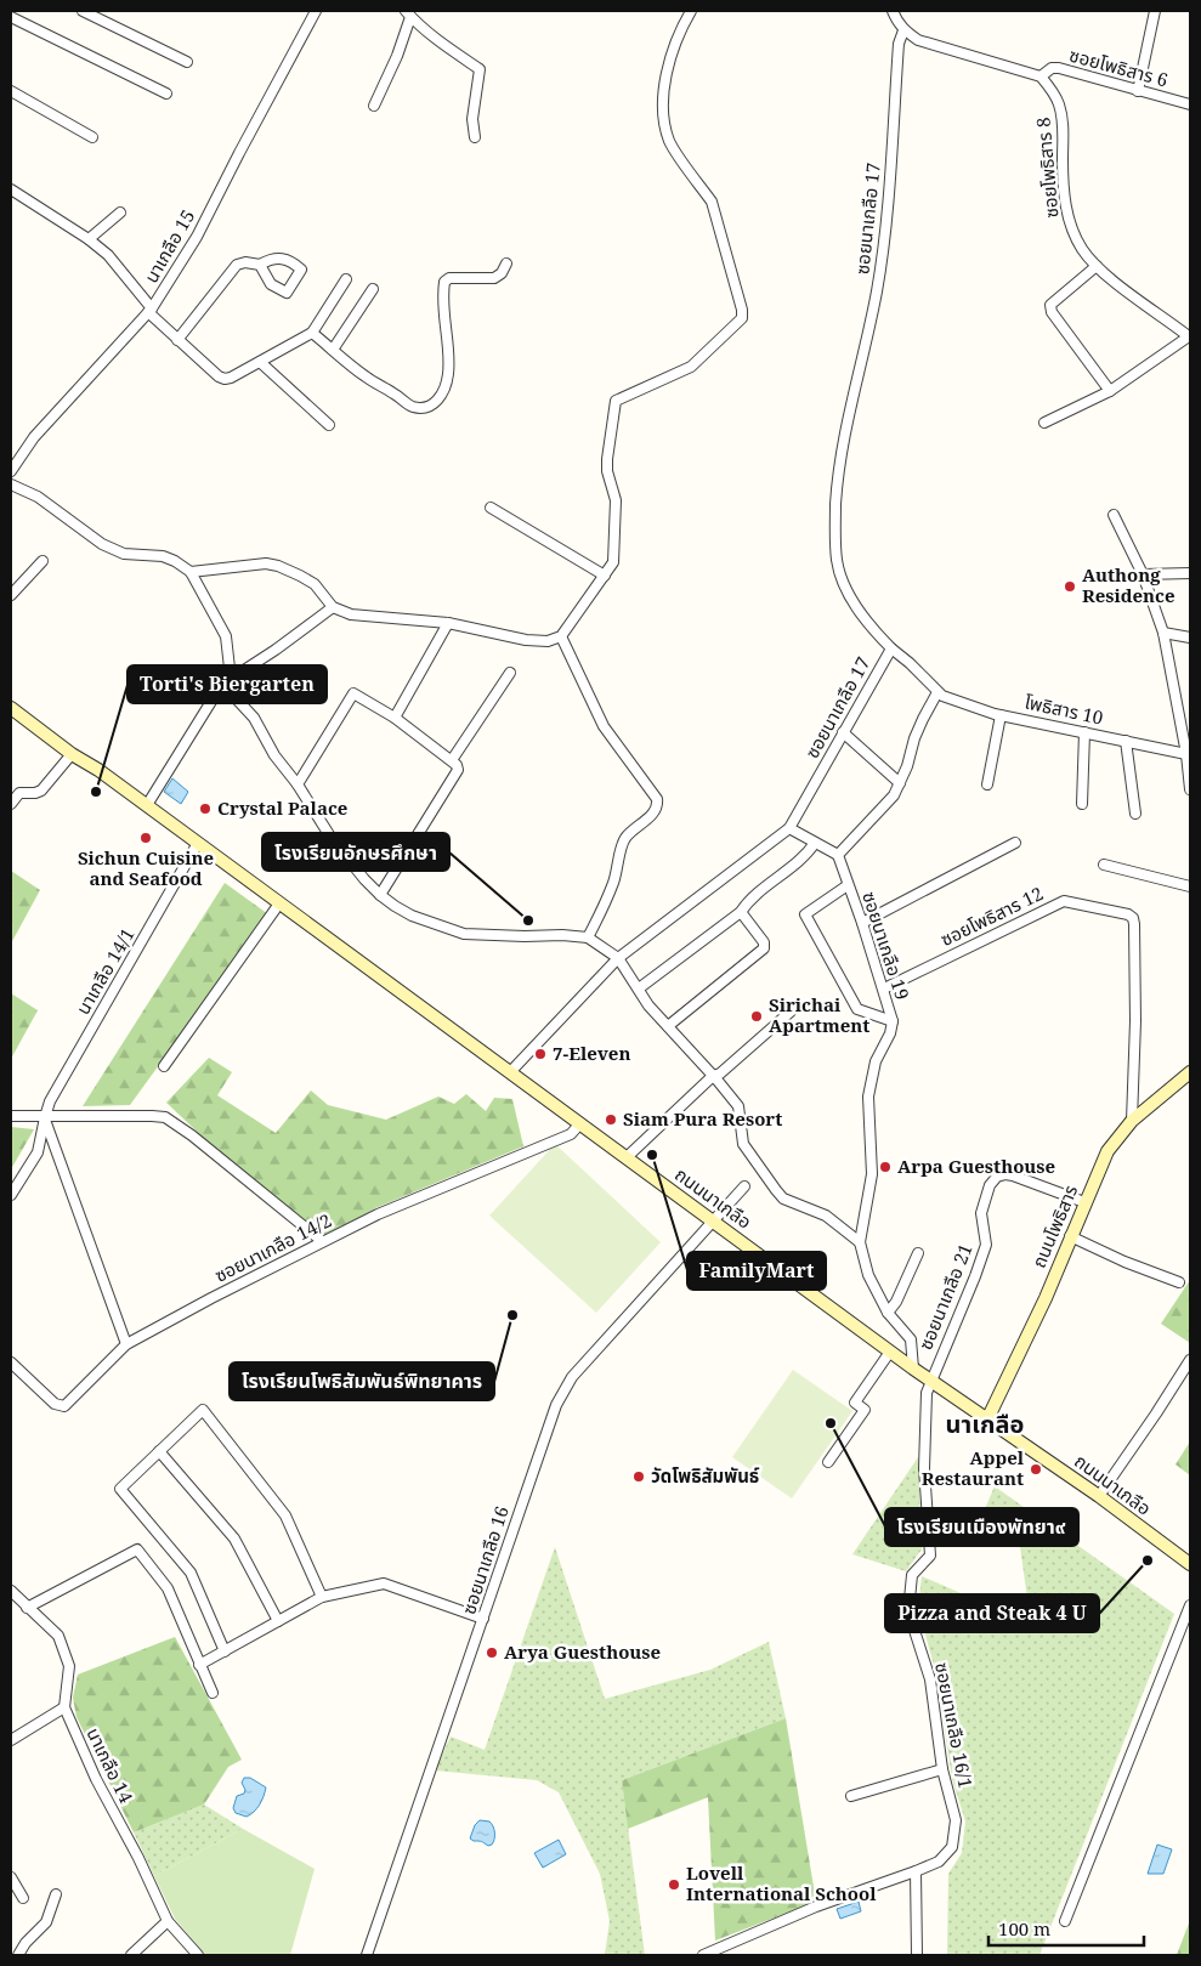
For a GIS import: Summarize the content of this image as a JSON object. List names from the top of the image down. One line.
{"streets":{"street":["ซอยโพธิสาร 6","ซอยโพธิสาร 8","ซอยนาเกลือ 17","นาเกลือ 15","โพธิสาร 10","ซอยโพธิสาร 12","ซอยนาเกลือ 19","นาเกลือ 14/1","ถนนนาเกลือ","ถนนโพธิสาร","ซอยนาเกลือ 14/2","ซอยนาเกลือ 21","ซอยนาเกลือ 16","ซอยนาเกลือ 16/1","นาเกลือ 14"]},"crossings":[["ซอยโพธิสาร 6","ซอยโพธิสาร 8"],["ซอยนาเกลือ 17","ถนนนาเกลือ"],["ซอยโพธิสาร 12","ซอยนาเกลือ 19"],["ซอยโพธิสาร 12","ถนนโพธิสาร"],["ซอยนาเกลือ 19","ถนนนาเกลือ"],["นาเกลือ 14/1","ถนนนาเกลือ"],["ถนนนาเกลือ","ถนนโพธิสาร"],["ถนนนาเกลือ","ซอยนาเกลือ 14/2"],["ถนนนาเกลือ","ซอยนาเกลือ 21"],["ถนนนาเกลือ","ซอยนาเกลือ 16"],["ถนนนาเกลือ","ซอยนาเกลือ 16/1"],["ถนนโพธิสาร","ซอยนาเกลือ 21"],["ซอยนาเกลือ 21","ซอยนาเกลือ 16/1"]],"districts":["นาเกลือ"],"places":["Authong Residence","Torti's Biergarten","Crystal Palace","Sichun Cuisine and Seafood","โรงเรียนอักษรศึกษา","Sirichai Apartment","7-Eleven","Siam Pura Resort","FamilyMart","Arpa Guesthouse","โรงเรียนโพธิสัมพันธ์พิทยาคาร","โรงเรียนเมืองพัทยา๙","Appel Restaurant","วัดโพธิสัมพันธ์","Pizza and Steak 4 U","Arya Guesthouse","Lovell International School"],"scale_bar":"100 m"}
